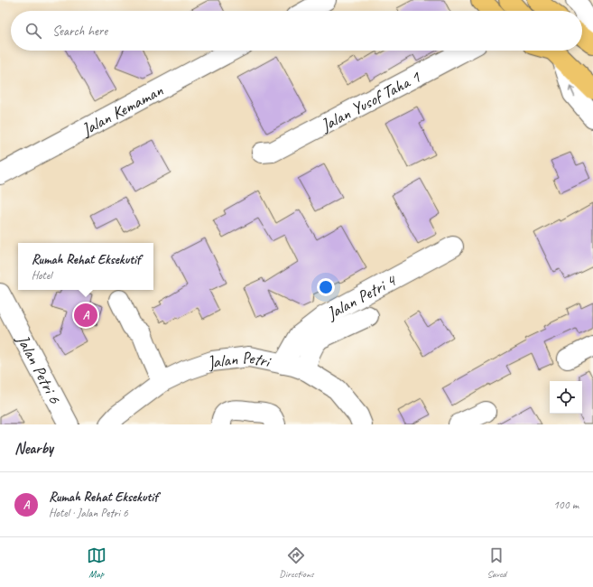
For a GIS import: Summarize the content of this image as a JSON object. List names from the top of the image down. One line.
{"streets":{"street":["Jalan Yusof Taha 1","Jalan Kemaman","Jalan Petri 4","Jalan Petri","Jalan Petri 6"]},"crossings":[["Jalan Petri 4","Jalan Petri"]],"page":{"search":"Search here","popup":["Rumah Rehat Eksekutif","Hotel"],"pins":"A","heading":"Nearby","list":[{"mark":"A","name":"Rumah Rehat Eksekutif","note":"Hotel · Jalan Petri 6","value":"100 m"}],"nav":["Map","Directions","Saved"]}}
